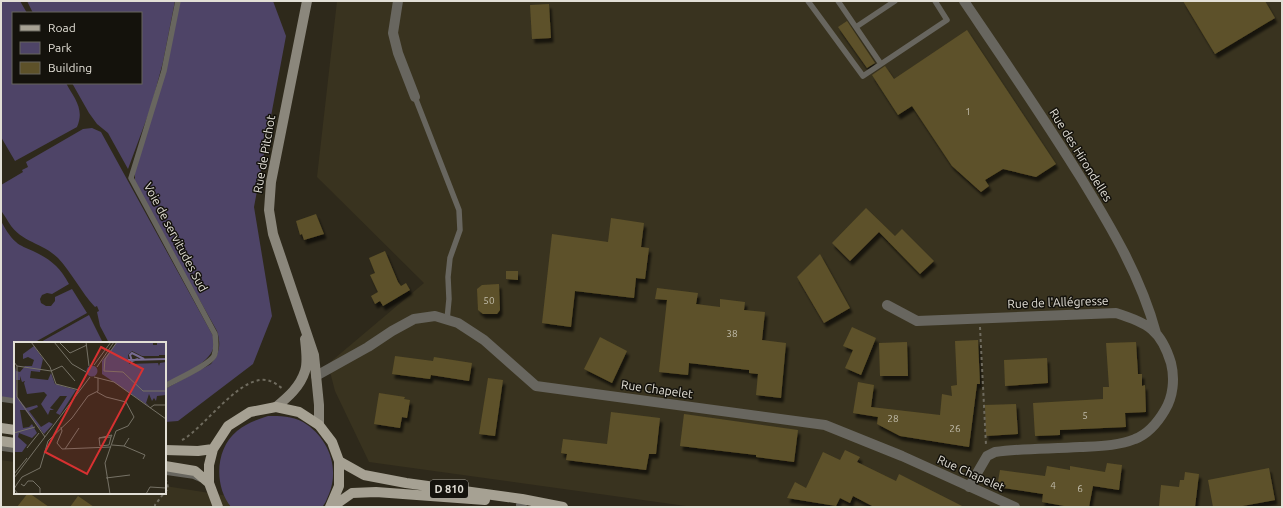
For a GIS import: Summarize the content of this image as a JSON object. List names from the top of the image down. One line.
{"streets":{"main road":["D 810"],"street":["Rue de Pitchot","Rue des Hirondelles","Rue de l'Allégresse","Rue Chapelet"],"lane":["Voie de servitudes Sud"]},"crossings":[["Rue des Hirondelles","Rue de l'Allégresse"]],"house_numbers":["1","50","38","5","28","26","4","6"],"legend":["Road","Park","Building"]}
